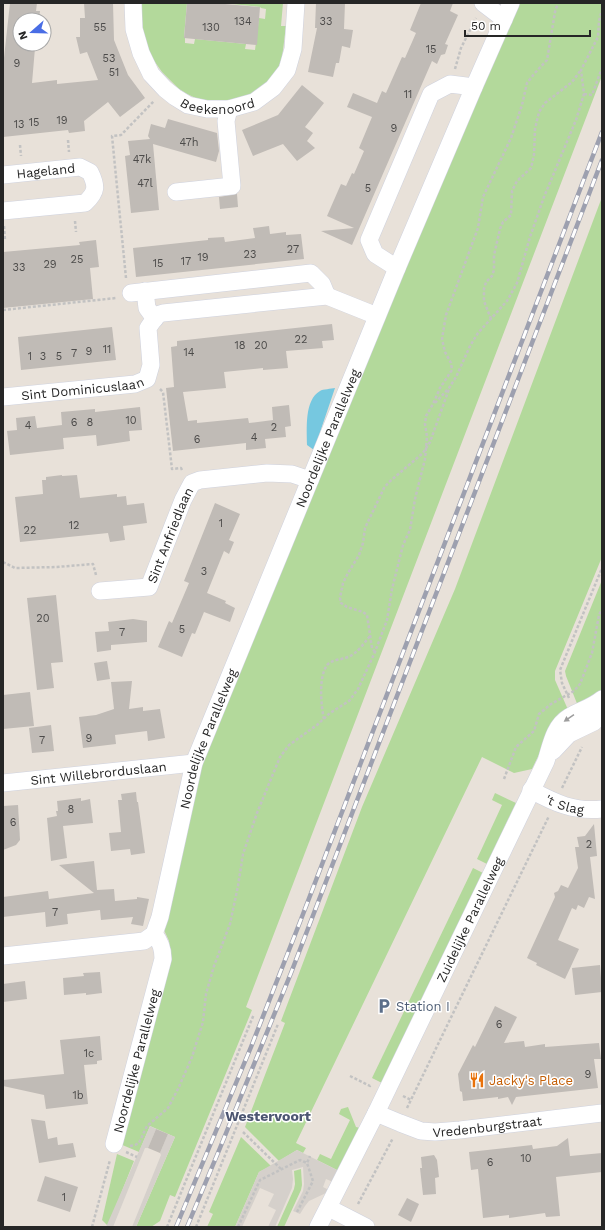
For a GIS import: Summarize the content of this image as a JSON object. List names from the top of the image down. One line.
{"streets":{"street":["Beekenoord","Hageland","Sint Dominicuslaan","Noordelijke Parallelweg","Sint Anfriedlaan","Sint Willebrorduslaan","'t Slag","Zuidelijke Parallelweg","Vredenburgstraat"]},"crossings":[["Noordelijke Parallelweg","Sint Anfriedlaan"],["Noordelijke Parallelweg","Sint Willebrorduslaan"],["'t Slag","Zuidelijke Parallelweg"],["Zuidelijke Parallelweg","Vredenburgstraat"]],"districts":["Westervoort"],"places":{"parking":["Station I"],"restaurant":["Jacky's Place"]},"house_numbers":["134","33","55","130","15","53","9","51","11","19","15","13","9","47h","47k","47l","5","27","23","19","25","17","15","29","33","22","18","20","11","9","14","7","1","3","5","10","6","8","4","2","4","6","1","12","22","3","20","5","7","9","7","8","6","2","7","6","1c","9","1b","10","6","1"],"scale_bar":"50 m","north":"left"}
